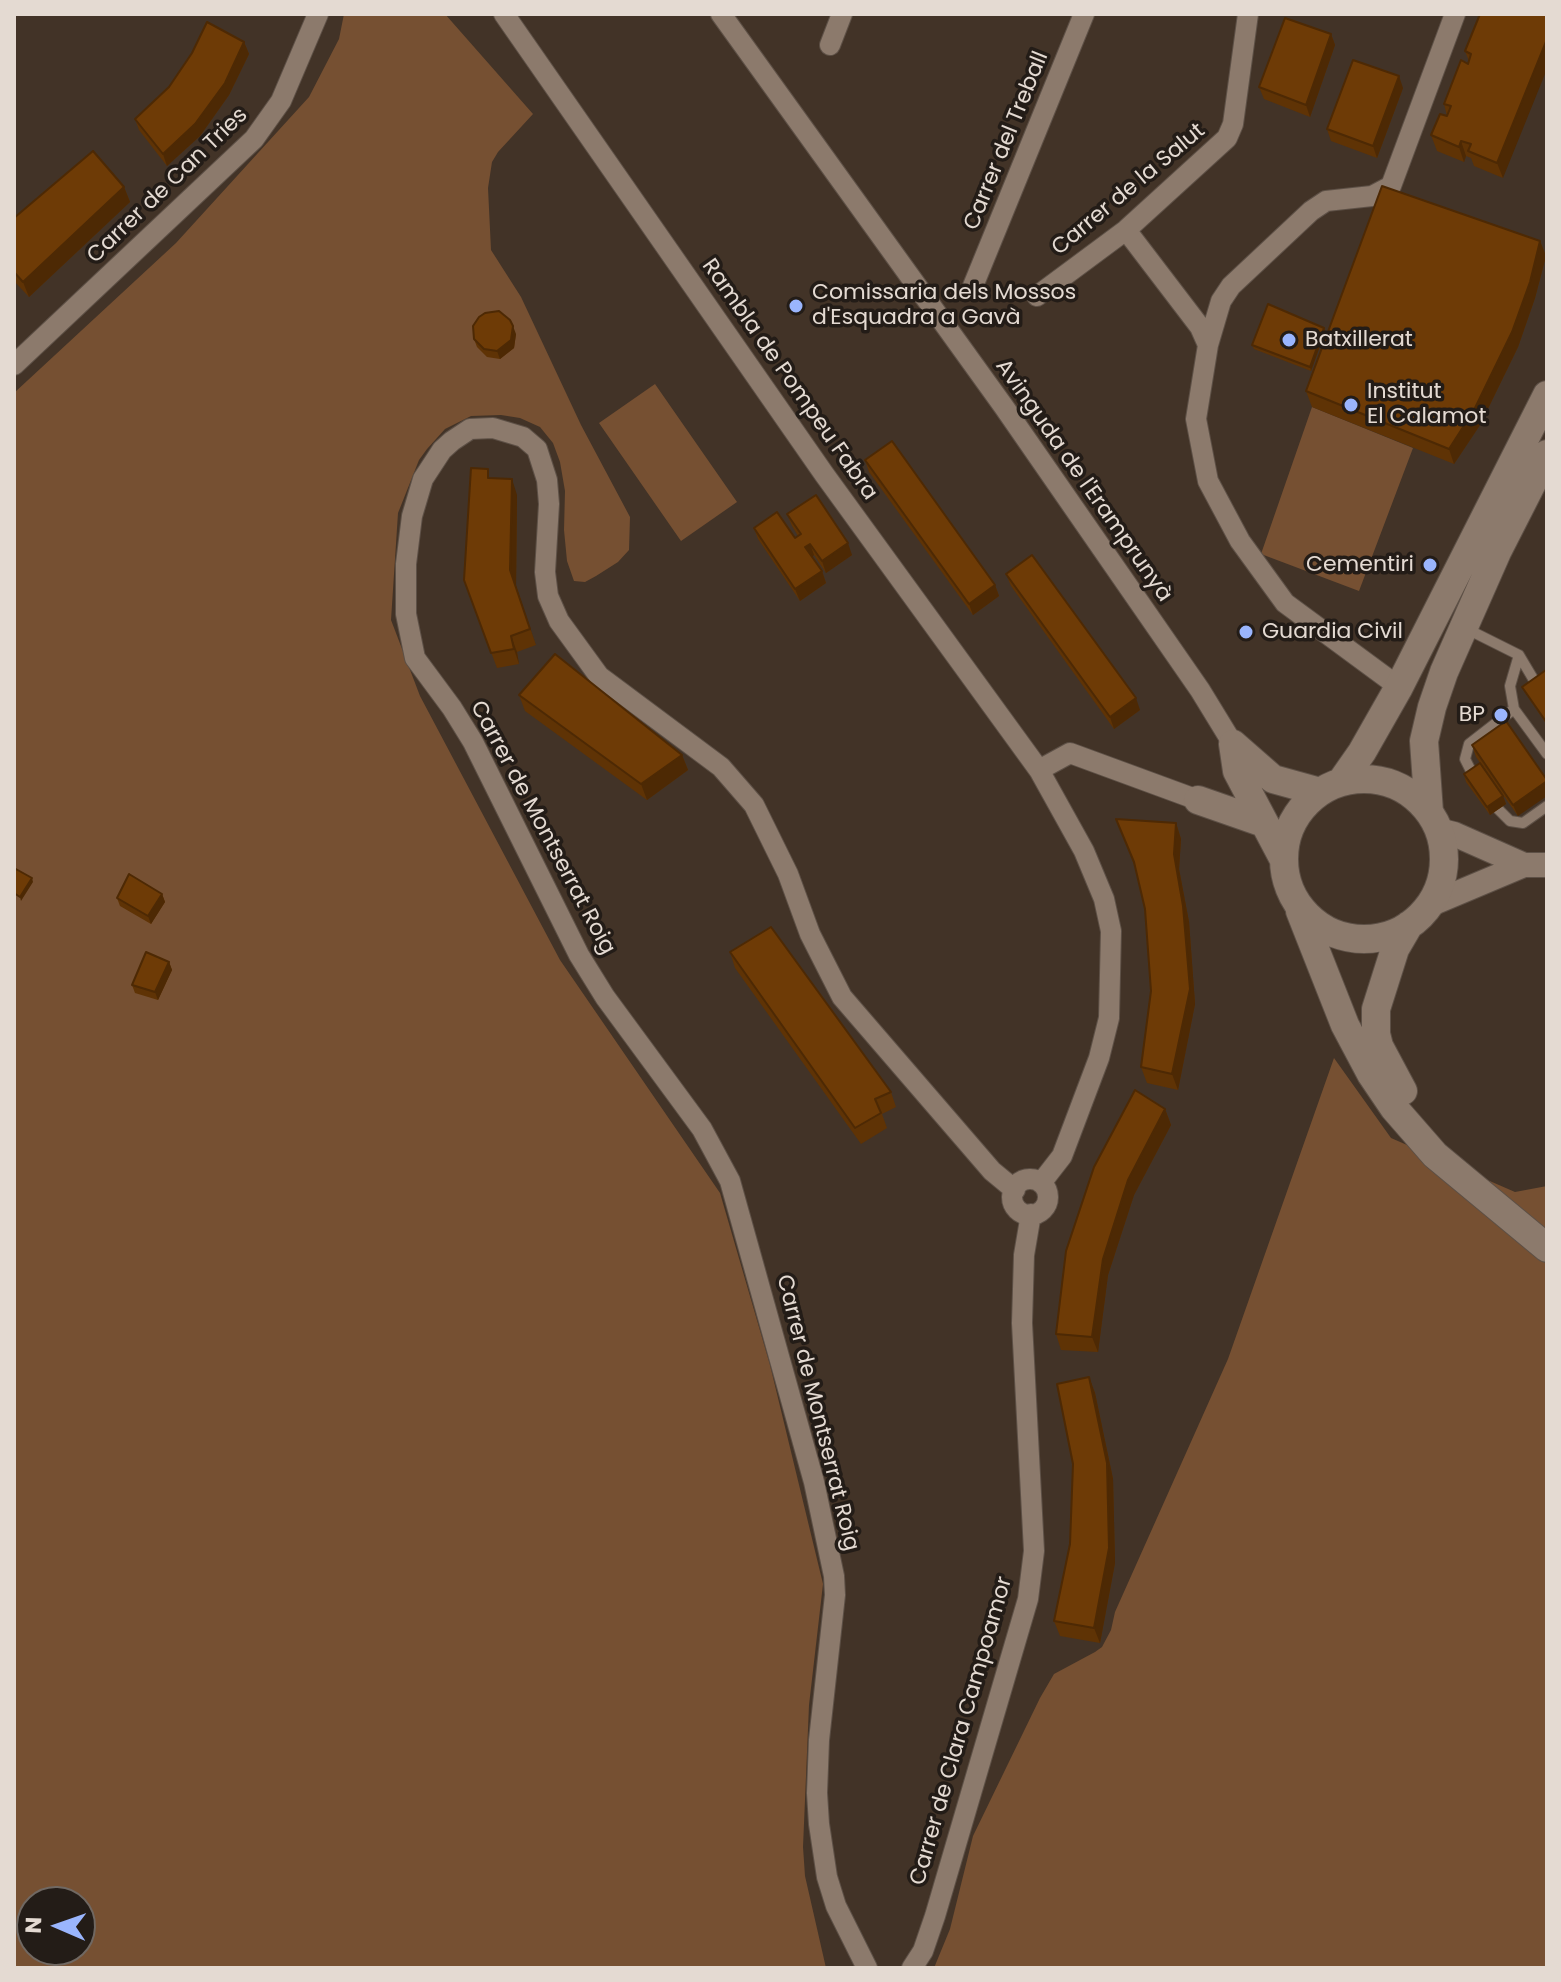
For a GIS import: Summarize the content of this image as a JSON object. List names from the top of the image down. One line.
{"streets":{"street":["Carrer del Treball","Carrer de Can Tries","Carrer de la Salut","Rambla de Pompeu Fabra","Avinguda de l'Eramprunyà","Carrer de Montserrat Roig","Carrer de Clara Campoamor"]},"crossings":[["Carrer de Montserrat Roig","Carrer de Clara Campoamor"]],"places":["Comissaria dels Mossos d'Esquadra a Gavà","Batxillerat","Institut El Calamot","Cementiri","Guardia Civil","BP"],"north":"left"}
